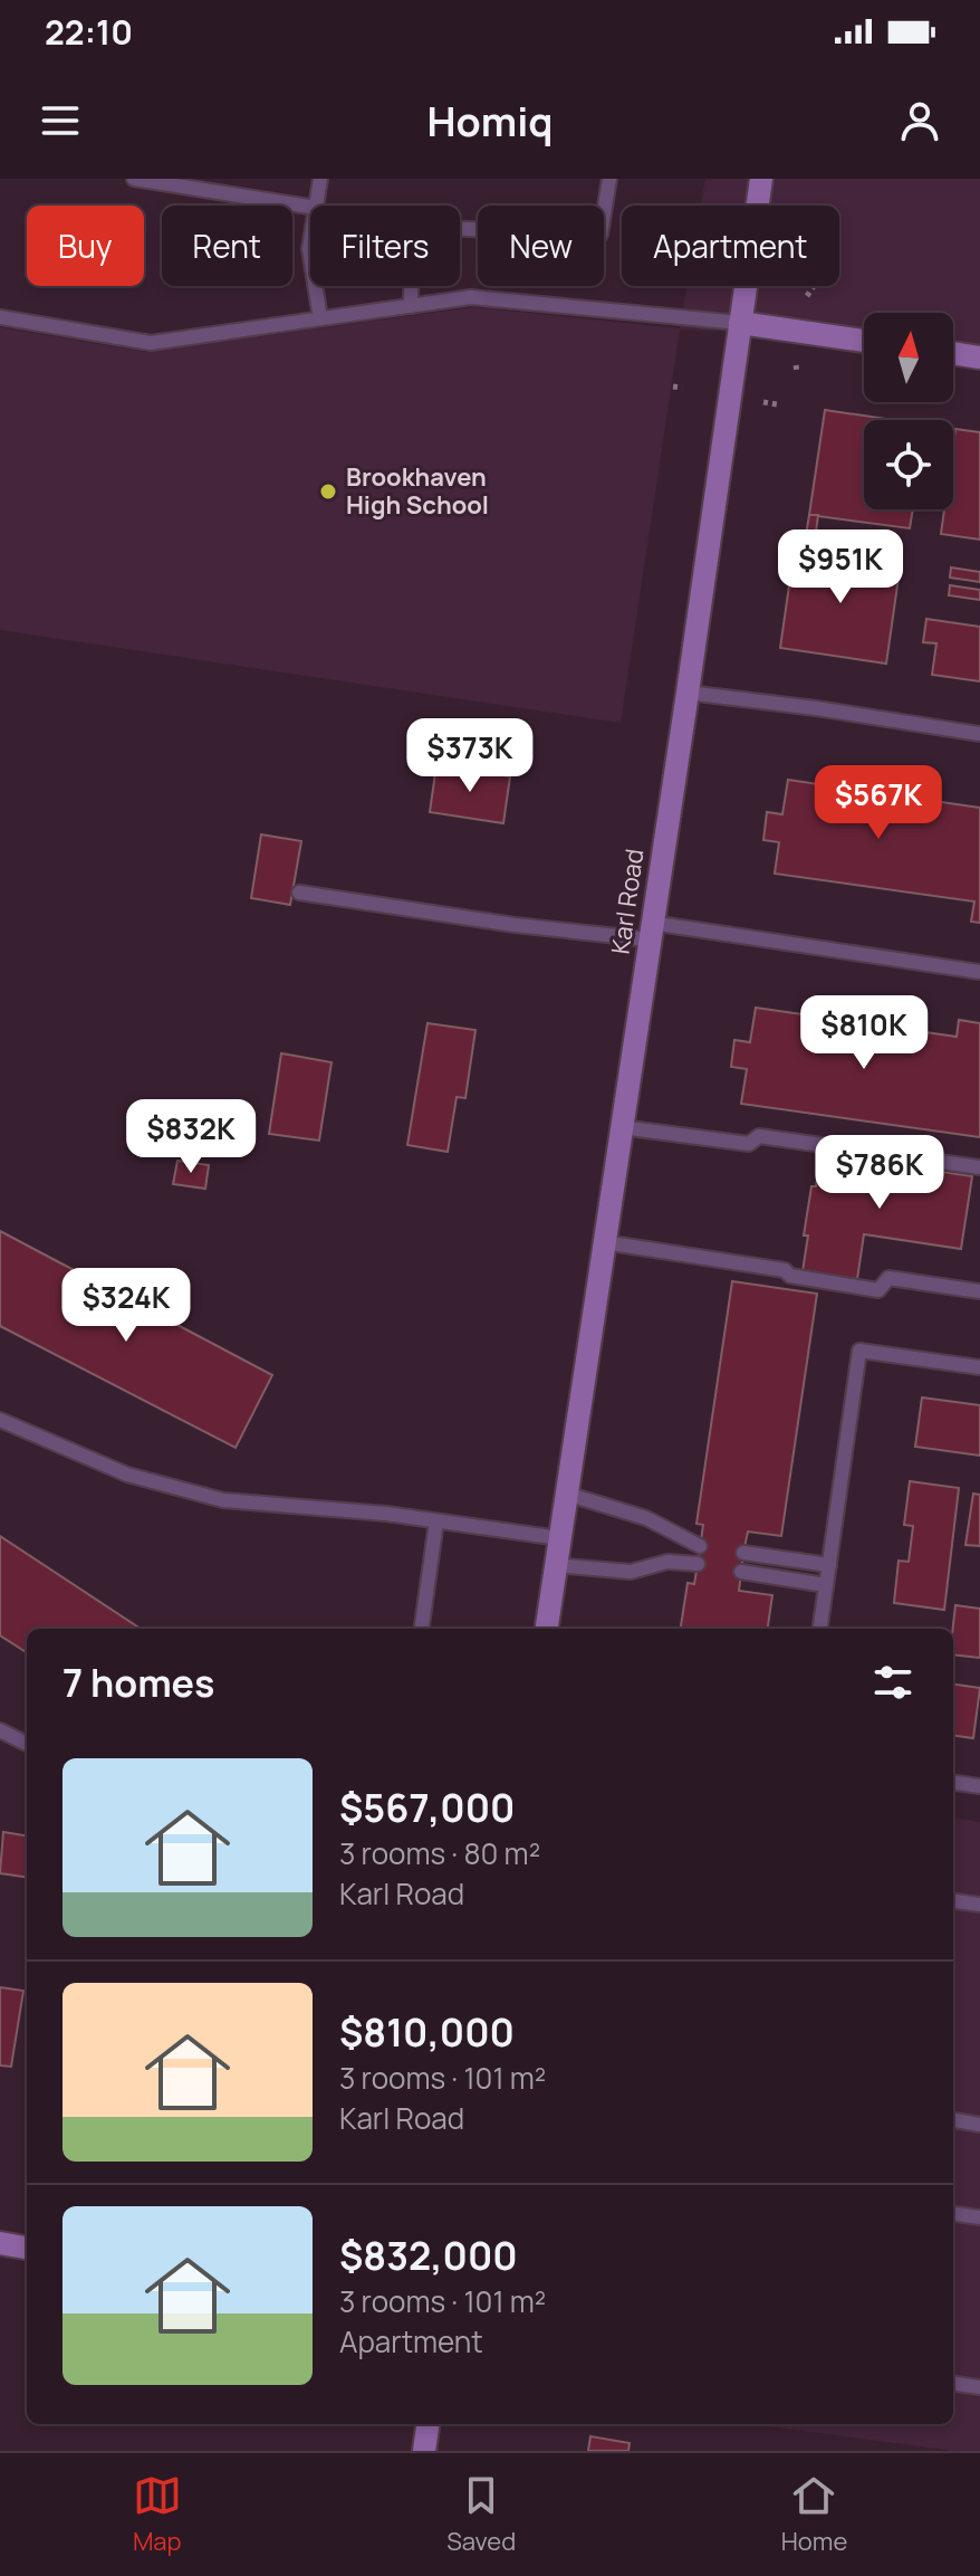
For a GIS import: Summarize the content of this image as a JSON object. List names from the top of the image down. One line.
{"streets":{"main road":["Karl Road"]},"places":["Brookhaven High School"],"north":"top","page":{"status":"22:10","header":"Homiq","chip":["Buy","Rent","Filters","New","Apartment"],"price":["$951K","$373K","$567K","$810K","$832K","$786K","$324K"],"heading":"7 homes","list":[{"name":"$567,000","note":"3 rooms · 80 m² · Karl Road"},{"name":"$810,000","note":"3 rooms · 101 m² · Karl Road"},{"name":"$832,000","note":"3 rooms · 101 m² · Apartment"}],"tabs":["Map","Saved","Home"]}}
